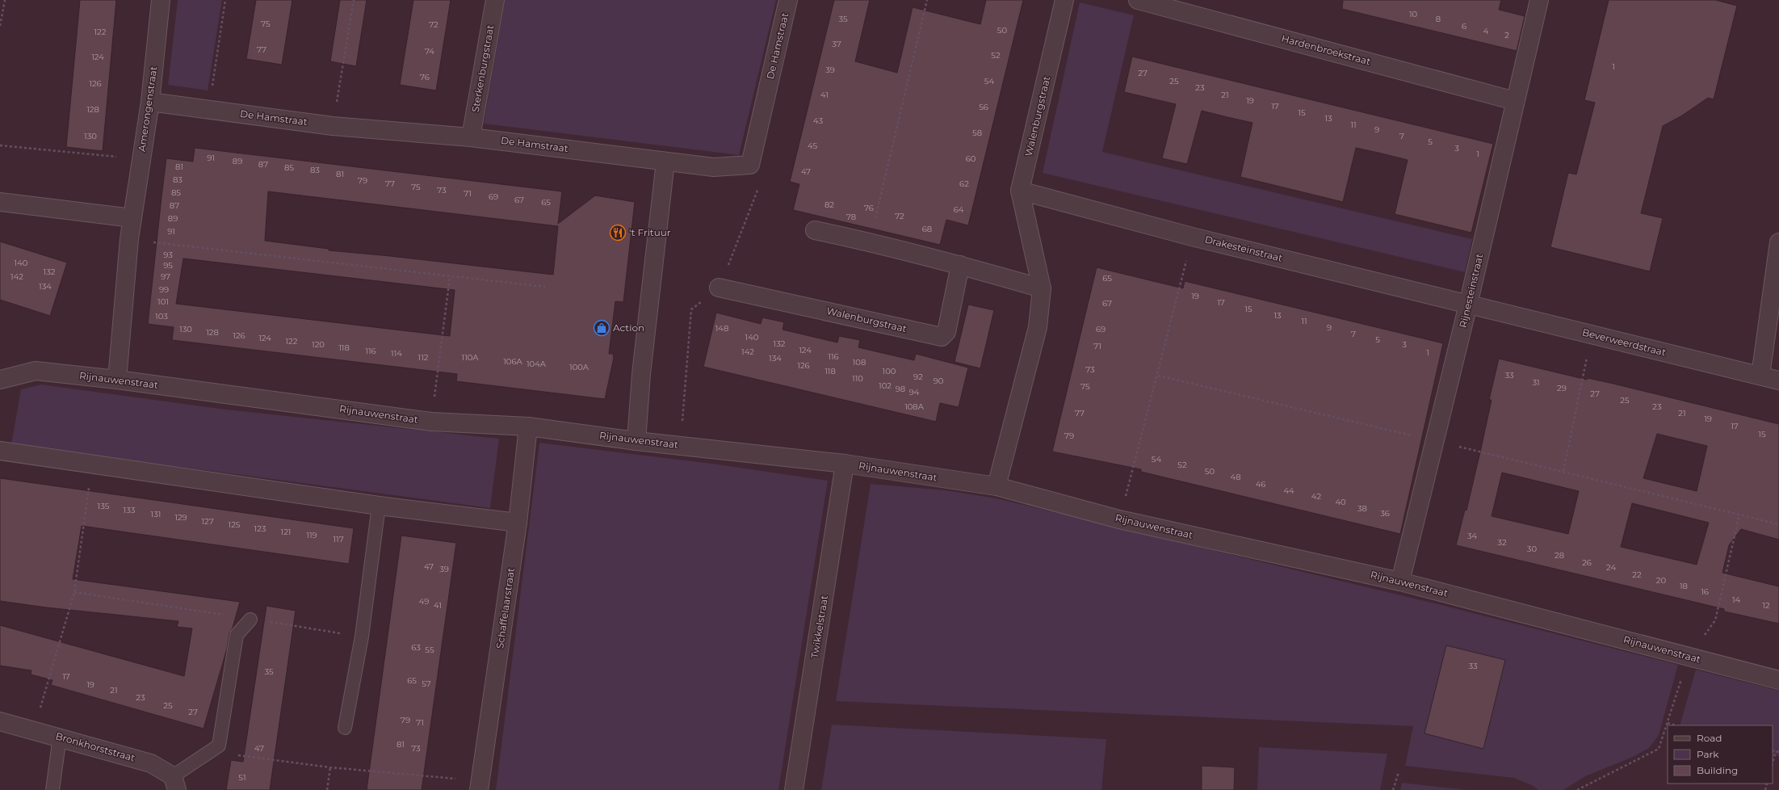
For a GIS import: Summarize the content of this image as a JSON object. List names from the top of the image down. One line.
{"streets":{"street":["De Hamstraat","Hardenbroekstraat","Sterkenburgstraat","Amerongenstraat","Walenburgstraat","Drakesteinstraat","Rijnesteinstraat","Beverweerdstraat","Rijnauwenstraat","Schaffelaarstraat","Twikkelstraat","Bronkhorststraat"]},"crossings":[["De Hamstraat","Sterkenburgstraat"],["De Hamstraat","Amerongenstraat"],["Hardenbroekstraat","Rijnesteinstraat"],["Amerongenstraat","Rijnauwenstraat"],["Walenburgstraat","Drakesteinstraat"],["Walenburgstraat","Rijnauwenstraat"],["Drakesteinstraat","Rijnesteinstraat"],["Drakesteinstraat","Beverweerdstraat"],["Rijnesteinstraat","Beverweerdstraat"],["Rijnesteinstraat","Rijnauwenstraat"],["Rijnauwenstraat","Schaffelaarstraat"],["Rijnauwenstraat","Twikkelstraat"]],"places":{"restaurant":["'t Frituur"],"shop":["Action"]},"house_numbers":["10","35","8","75","72","6","50","4","122","2","37","77","74","52","124","1","39","27","76","54","25","126","23","41","21","19","17","56","128","15","13","43","11","9","58","130","7","5","45","3","1","91","60","89","87","81","85","83","47","81","83","79","77","62","75","73","85","71","69","67","65","82","87","76","64","72","78","89","68","91","93","140","95","132","142","97","65","134","99","19","101","17","67","15","13","103","11","9","148","130","69","128","7","126","140","124","5","122","132","120","3","71","118","124","116","142","1","114","116","112","110A","134","106A","108","104A","126","100A","73","118","100","33","92","110","90","31","102","75","29","98","94","27","25","108A","23","77","21","19","17","15","79","54","52","50","48","46","44","42","40","135","38","133","36","131","129","127","125","123","121","119","34","117","32","30","28","26","47","24","39","22","20","18","16","14","49","41","12","63","55","33","35","17","65","57","19","21","23","25","27","79","71","81","47","73","51"],"legend":["Road","Park","Building"]}
